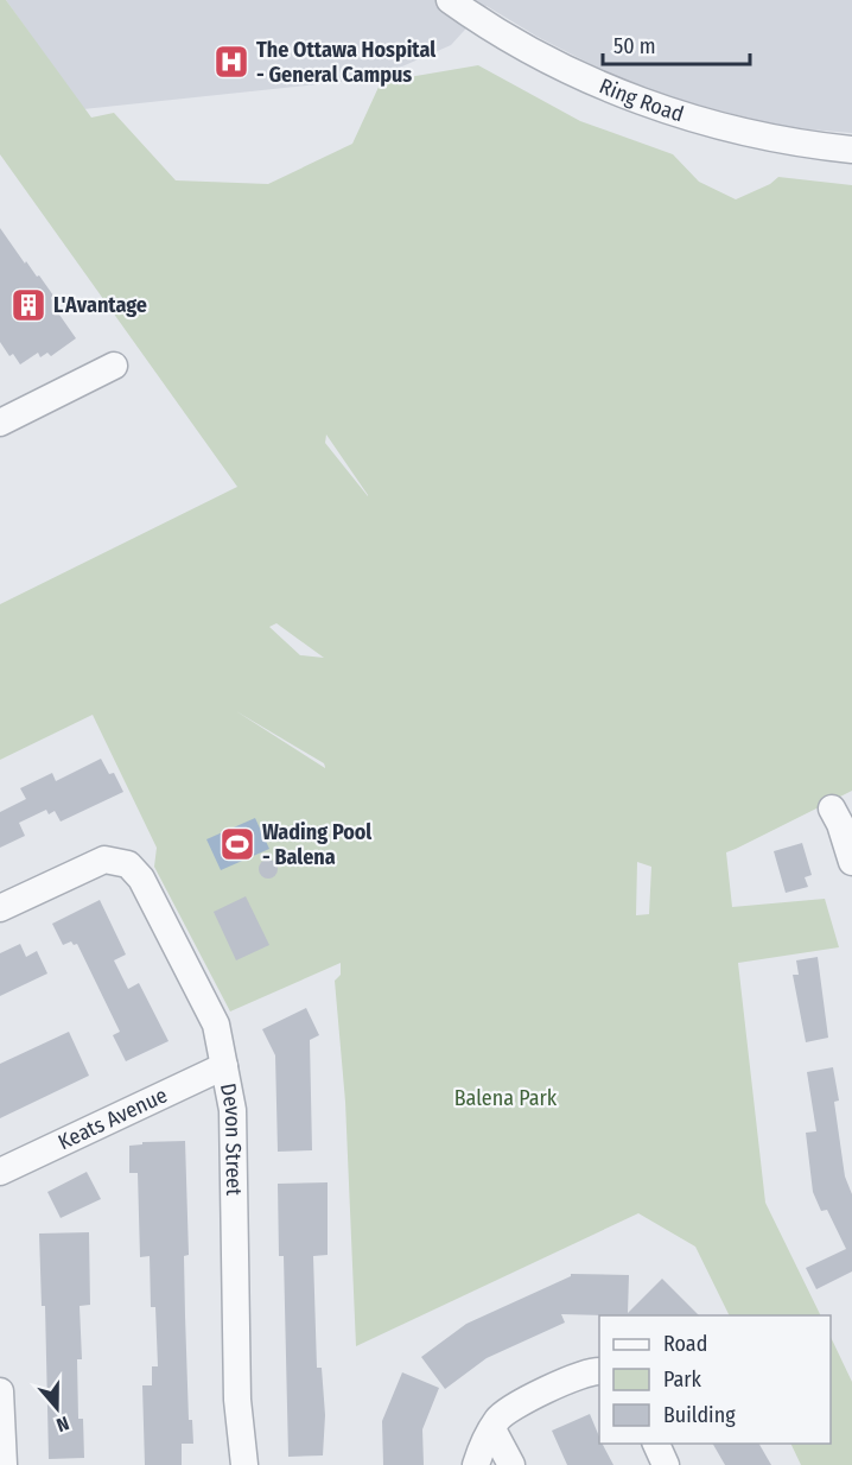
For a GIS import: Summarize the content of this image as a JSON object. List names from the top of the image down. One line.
{"streets":{"street":["Ring Road","Keats Avenue","Devon Street"]},"crossings":[["Keats Avenue","Devon Street"]],"parks":["Balena Park"],"places":{"hospital":["The Ottawa Hospital - General Campus"],"building":["L'Avantage"],"sports":["Wading Pool - Balena"]},"legend":["Road","Park","Building"],"scale_bar":"50 m","north":"bottom"}
